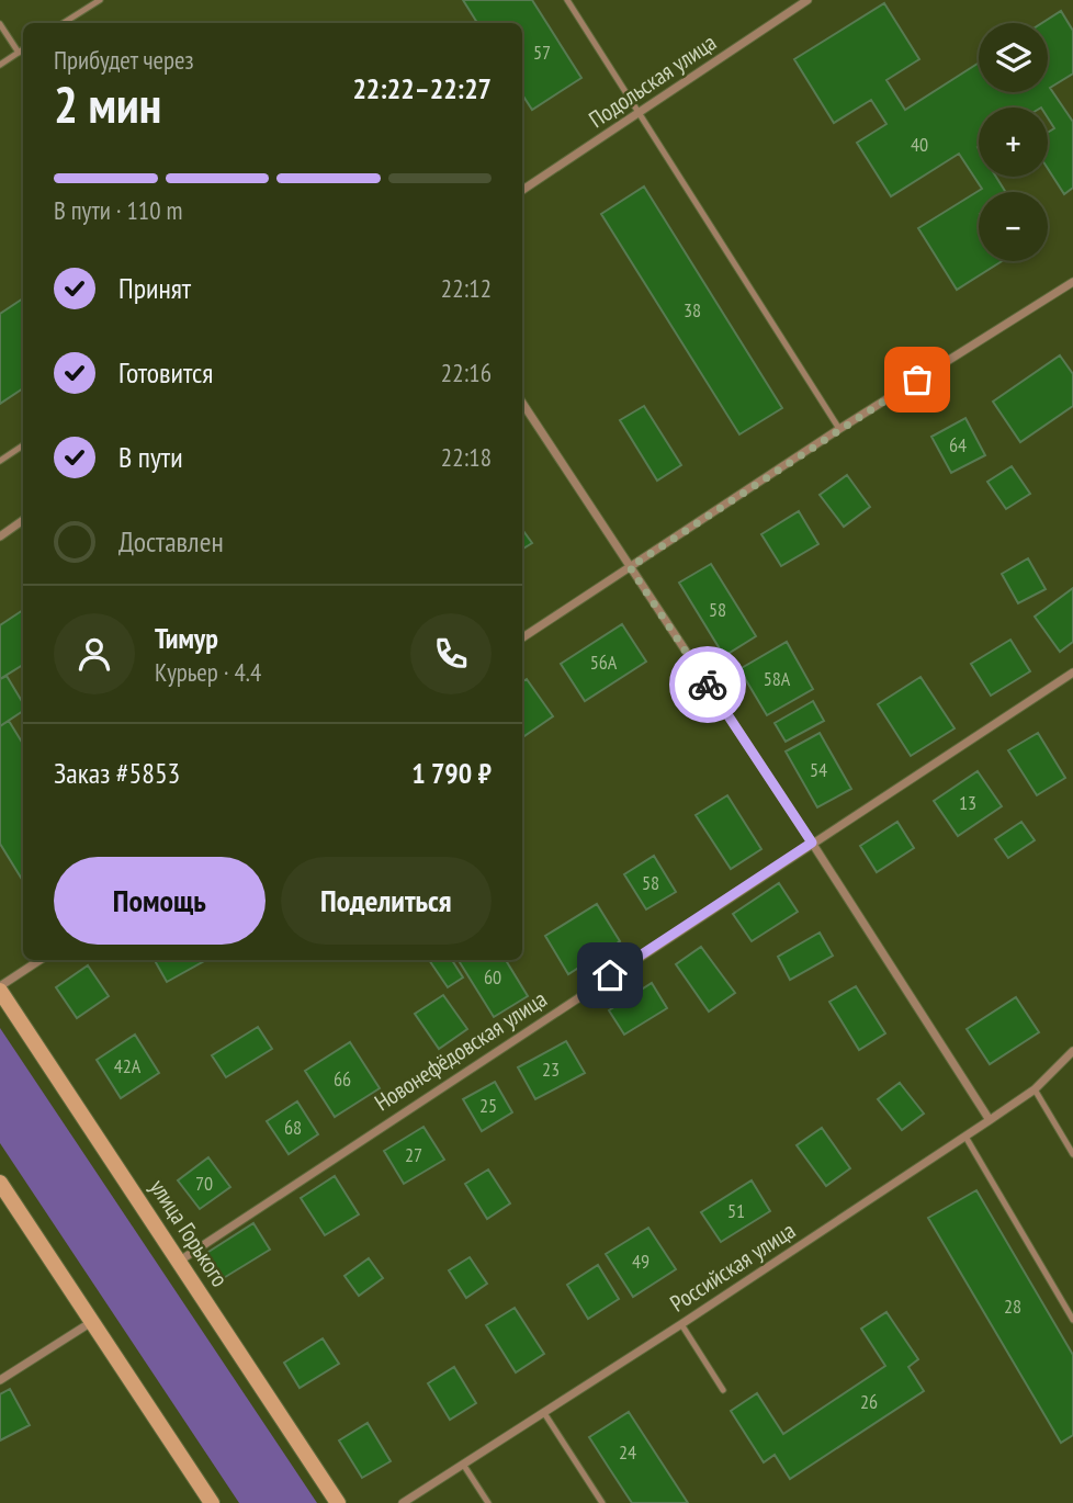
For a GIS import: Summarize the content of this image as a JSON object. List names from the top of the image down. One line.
{"streets":{"street":["Подольская улица","Новонефёдовская улица","улица Горького","Российская улица"]},"crossings":[["Новонефёдовская улица","улица Горького"]],"house_numbers":["57","40","38","64","58","56А","58А","54","13","58","60","42А","23","66","25","68","27","70","51","49","28","26","24"],"page":{"map_buttons":["+","−"],"heading":["2 мин","Прибудет через","22:22–22:27"],"panel":["Тимур","Курьер · 4.4","Заказ #5853","1 790 ₽"],"bar":"В пути · 110 m","list":[["Принят","22:12"],["Готовится","22:16"],["В пути","22:18"],"Доставлен"],"buttons":["Помощь","Поделиться"]}}
